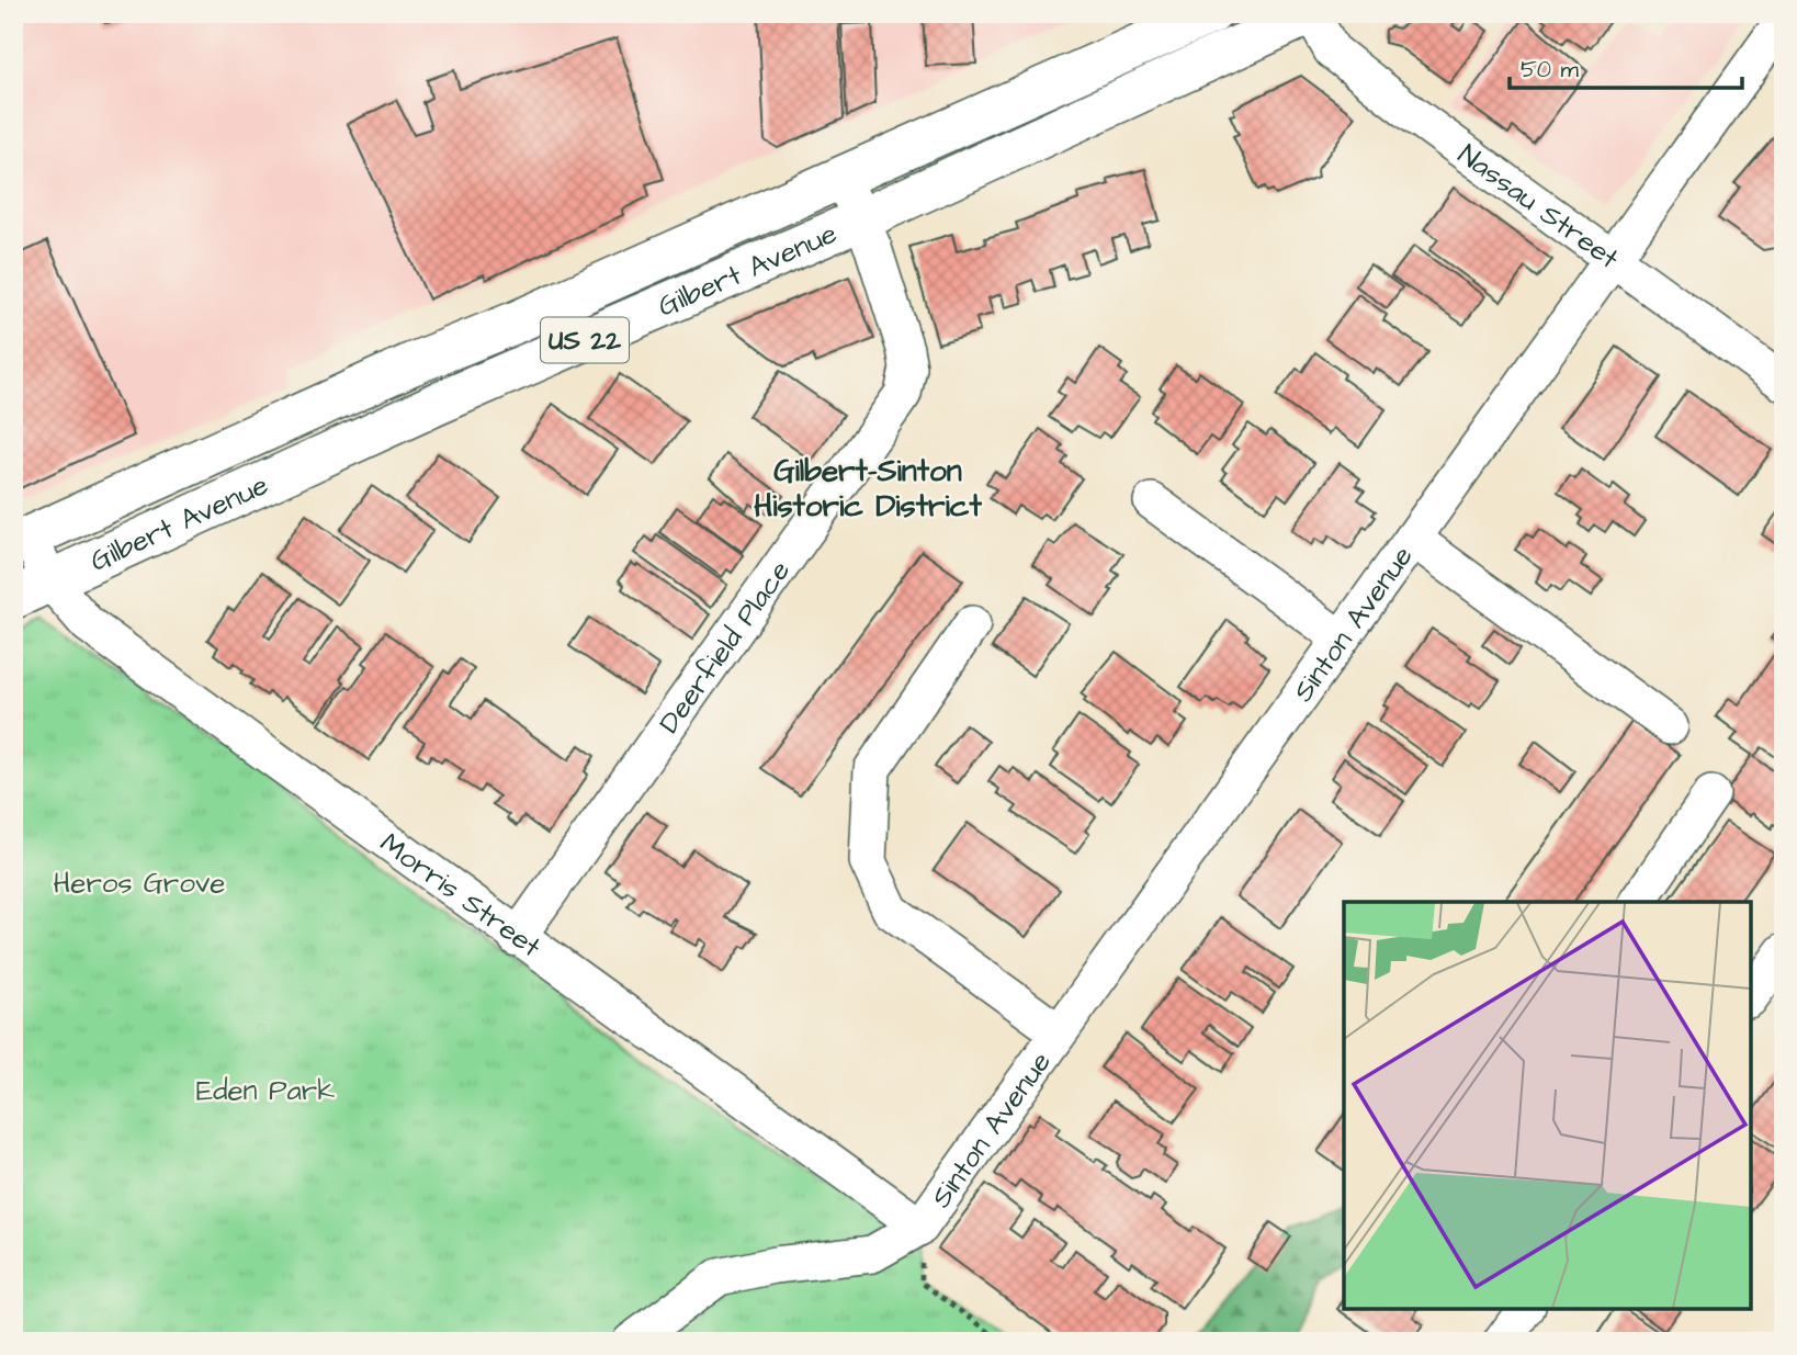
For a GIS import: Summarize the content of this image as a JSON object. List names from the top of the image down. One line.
{"streets":{"main road":["Gilbert Avenue","US 22"],"street":["Nassau Street","Sinton Avenue","Deerfield Place","Morris Street"]},"crossings":[["Nassau Street","Gilbert Avenue"],["Nassau Street","Sinton Avenue"],["Gilbert Avenue","Deerfield Place"],["Gilbert Avenue","Morris Street"],["Sinton Avenue","Morris Street"],["Deerfield Place","Morris Street"]],"districts":["Gilbert-Sinton Historic District"],"parks":["Heros Grove","Eden Park"],"scale_bar":"50 m"}
